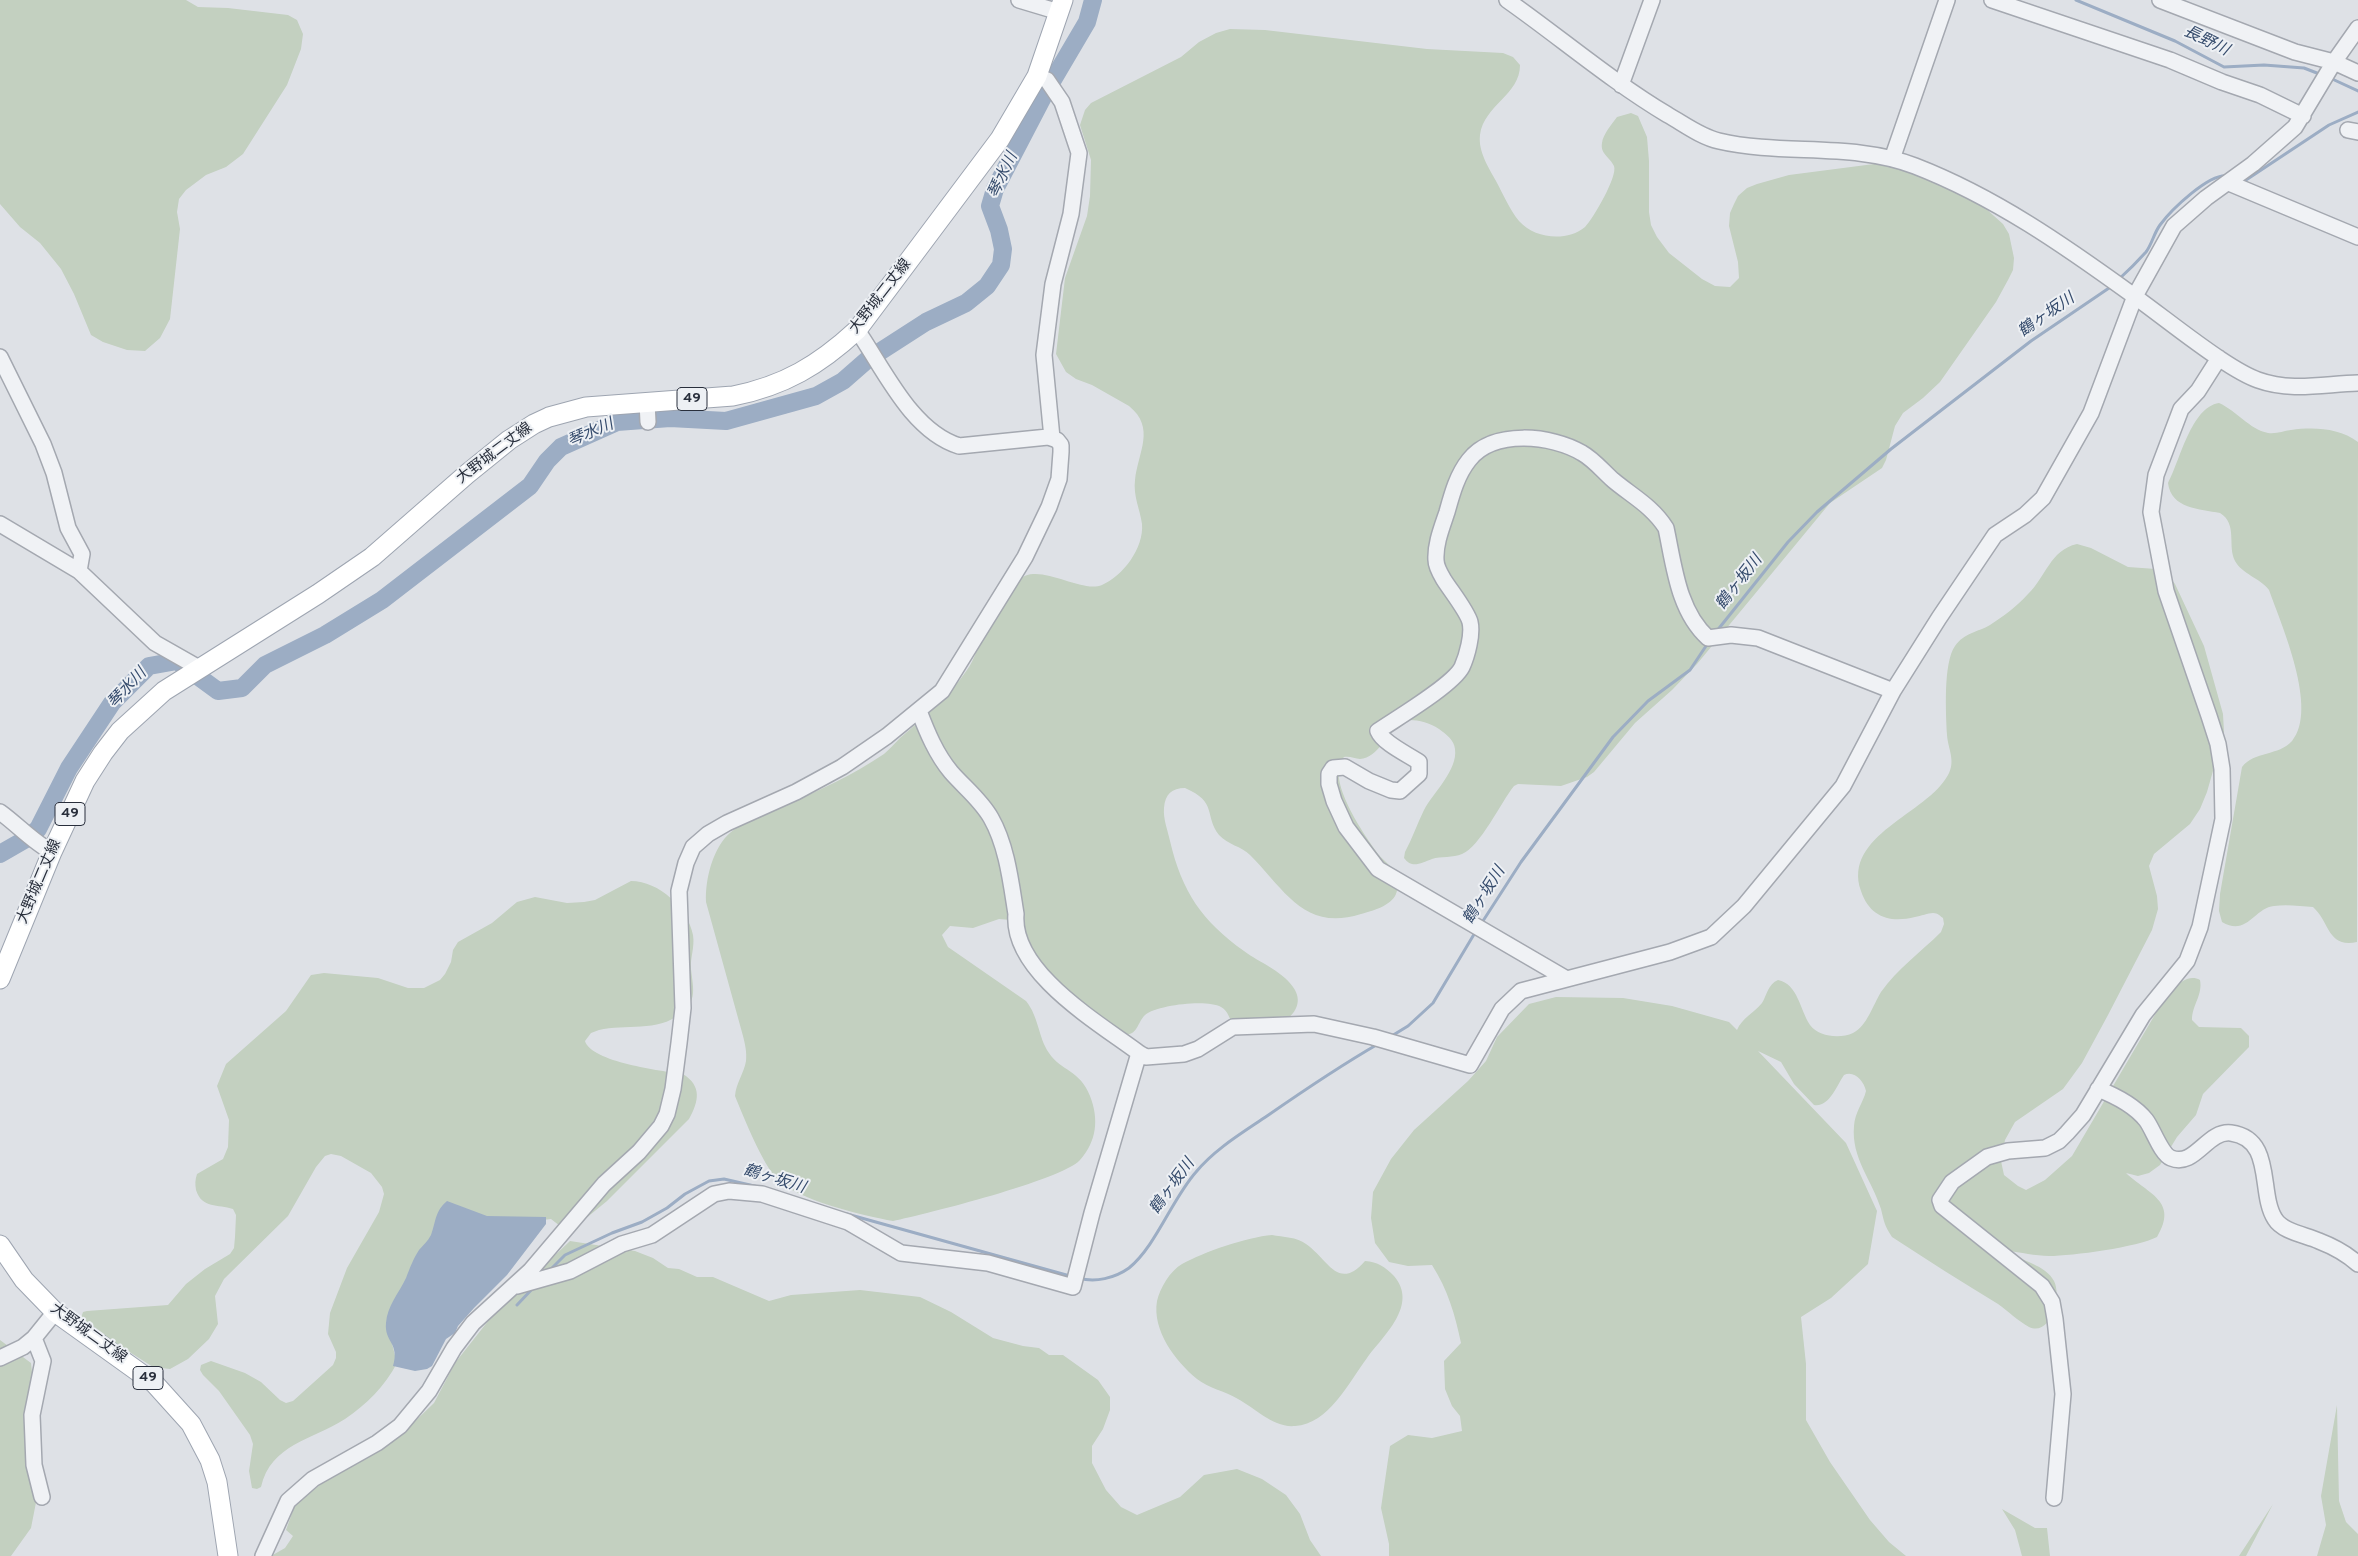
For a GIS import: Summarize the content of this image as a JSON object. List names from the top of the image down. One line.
{"streets":{"main road":["大野城二丈線","49"]},"water":["長野川","琴水川","鶴ヶ坂川"]}
